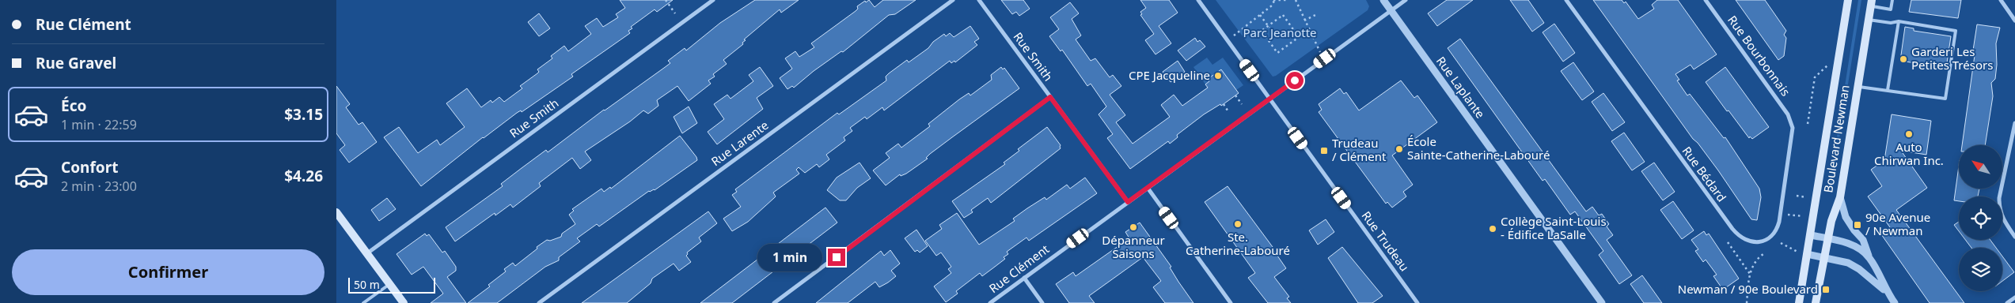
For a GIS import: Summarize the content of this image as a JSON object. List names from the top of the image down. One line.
{"streets":{"main road":["Boulevard Newman"],"street":["Rue Bourbonnais","Rue Smith","Rue Laplante","Rue Larente","Rue Bédard","Rue Trudeau","Rue Clément"]},"crossings":[["Rue Bourbonnais","Rue Bédard"],["Rue Smith","Rue Clément"],["Rue Laplante","Rue Clément"],["Rue Trudeau","Rue Clément"]],"parks":["Parc Jeanotte"],"places":{"other":["Garderi Les Petites Trésors","CPE Jacqueline","Auto Chirwan Inc.","École Sainte-Catherine-Labouré","Ste. Catherine-Labouré","Dépanneur Saisons","Collège Saint-Louis - Édifice LaSalle"],"transit":["Trudeau / Clément","90e Avenue / Newman","Newman / 90e Boulevard"]},"scale_bar":"50 m","north":"top left","page":{"banner":["Rue Clément","Rue Gravel"],"list":[{"name":"Éco","note":"1 min · 22:59","value":"$3.15"},{"name":"Confort","note":"2 min · 23:00","value":"$4.26"}],"buttons":"Confirmer","bubble":"1 min","scale":"50 m"}}
